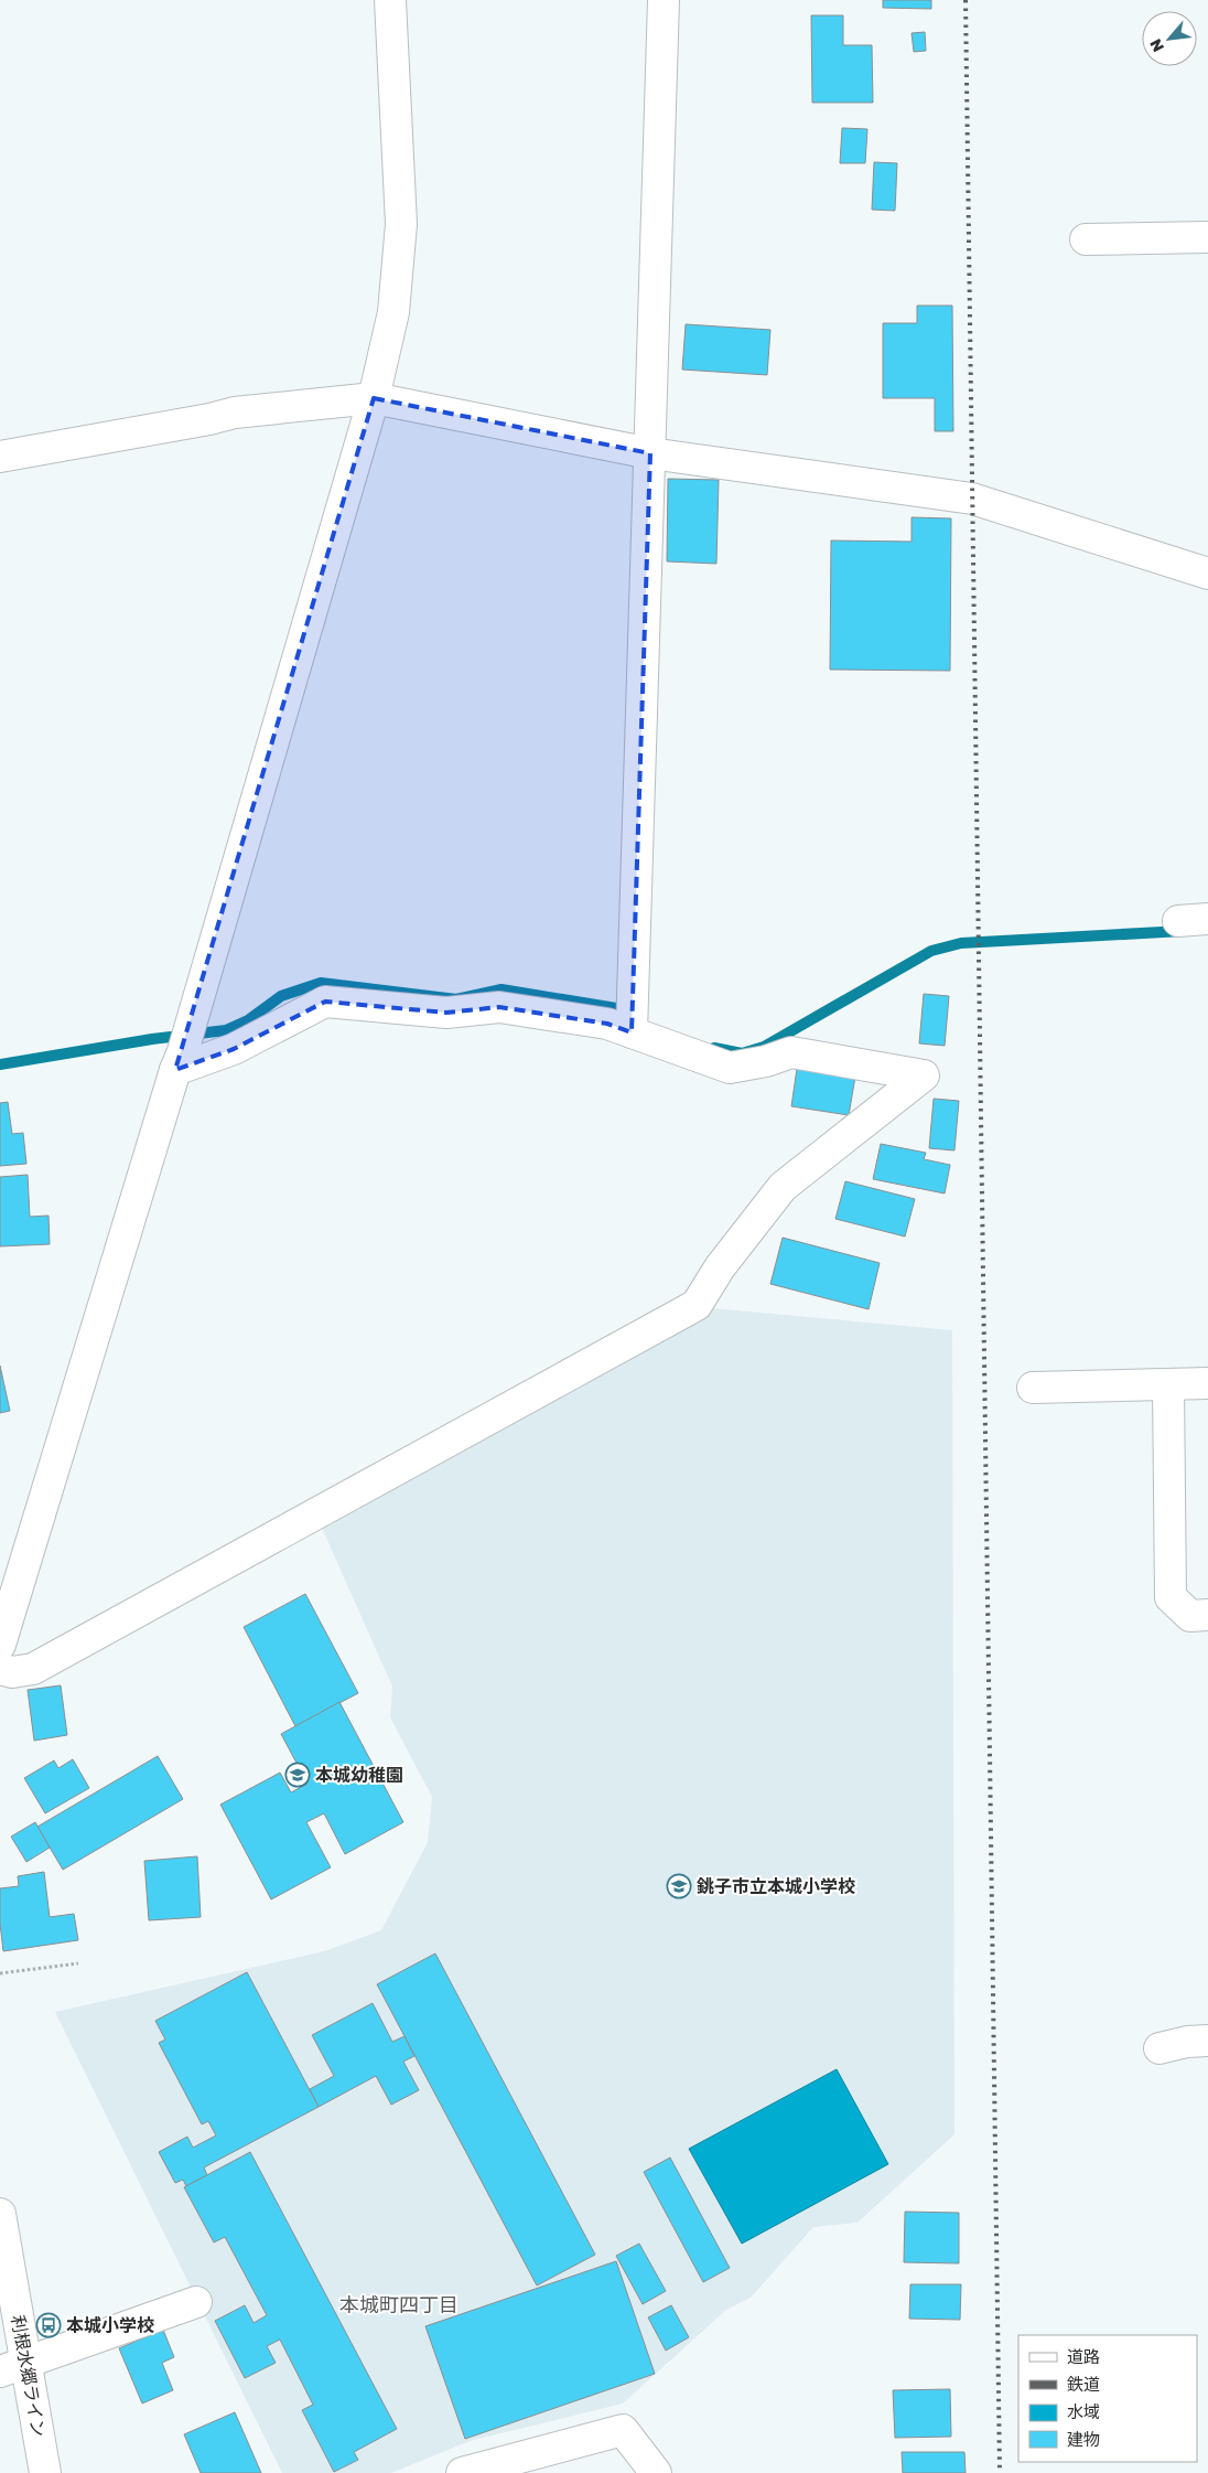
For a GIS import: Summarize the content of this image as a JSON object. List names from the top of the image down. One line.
{"streets":{"main road":["利根水郷ライン"]},"districts":["本城町四丁目"],"places":{"school or university":["本城幼稚園","銚子市立本城小学校"],"bus stop":["本城小学校"]},"legend":["道路","鉄道","水域","建物"],"north":"bottom left"}
